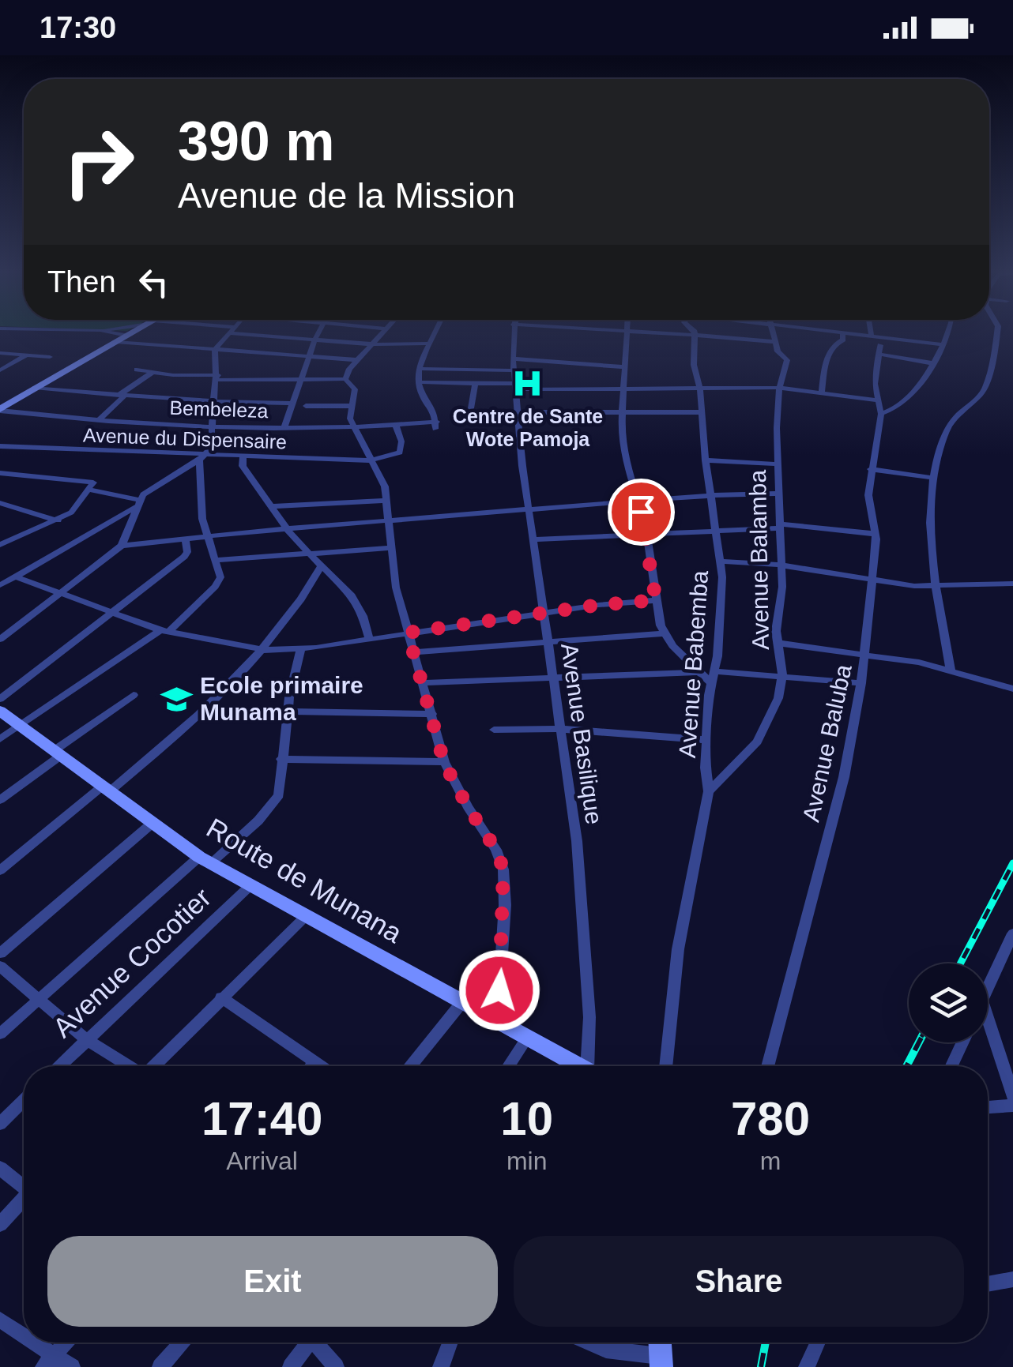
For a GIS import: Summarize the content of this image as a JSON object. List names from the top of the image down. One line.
{"streets":{"main road":["Route de Munana"],"street":["Bembeleza","Avenue du Dispensaire","Avenue Balamba","Avenue Babemba","Avenue Basilique","Avenue Baluba","Avenue Cocotier"]},"crossings":[["Avenue Balamba","Avenue Babemba"],["Route de Munana","Avenue Cocotier"]],"places":{"hospital":["Centre de Sante Wote Pamoja"],"school or university":["Ecole primaire Munama"]},"page":{"status":"17:30","turn":["390 m","Avenue de la Mission"],"then":"Then","eta":["17:40","Arrival","10","min","780","m"],"buttons":["Exit","Share"]}}
